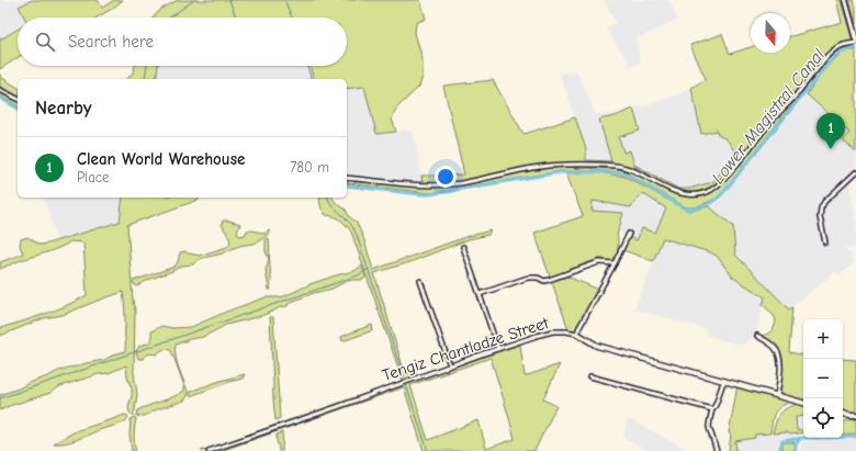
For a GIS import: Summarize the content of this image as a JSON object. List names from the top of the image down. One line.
{"streets":{"street":["Tengiz Chantladze Street"]},"water":["Lower Magistral Canal"],"north":"bottom","page":{"search":"Search here","heading":"Nearby","pins":"1","list":[{"mark":"1","name":"Clean World Warehouse","note":"Place","value":"780 m"}],"map_buttons":["+","−"]}}
